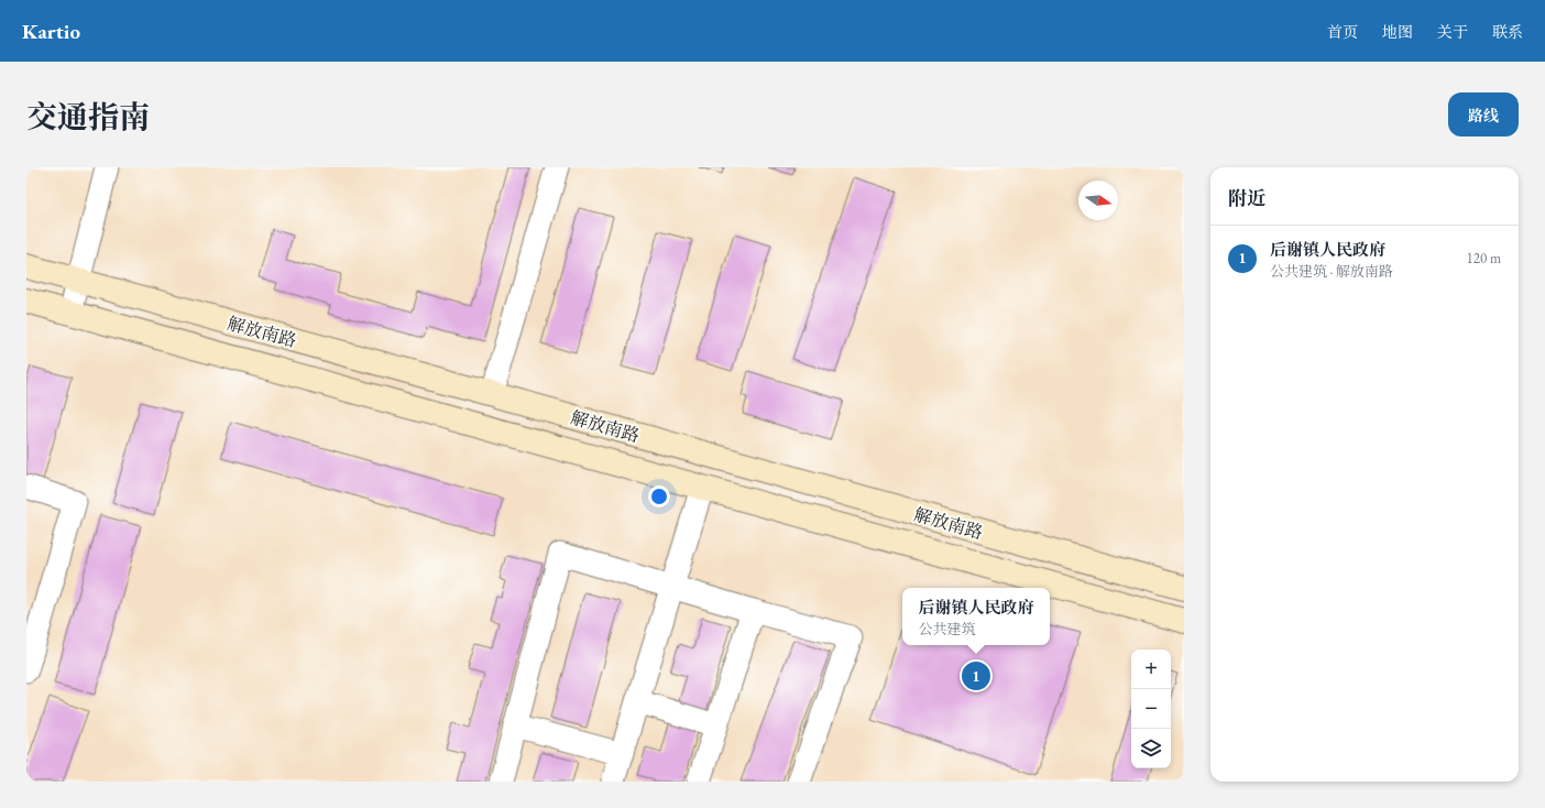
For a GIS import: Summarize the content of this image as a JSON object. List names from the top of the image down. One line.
{"streets":{"main road":["解放南路"]},"north":"right","page":{"header":"Kartio","nav":["首页","地图","关于","联系"],"title":"交通指南","buttons":"路线","heading":"附近","list":[{"mark":"1","name":"后谢镇人民政府","note":"公共建筑 · 解放南路","value":"120 m"}],"popup":["后谢镇人民政府","公共建筑"],"map_buttons":["+","−"],"pins":"1"}}
